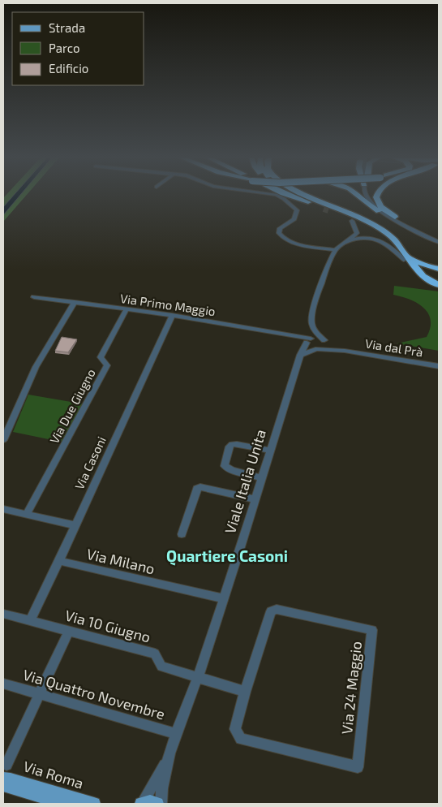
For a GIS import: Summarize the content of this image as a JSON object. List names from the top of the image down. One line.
{"streets":{"main road":["Via Roma"],"street":["Via Primo Maggio","Via dal Prà","Via Due Giugno","Via Casoni","Viale Italia Unita","Via Milano","Via 10 Giugno","Via 24 Maggio","Via Quattro Novembre"]},"crossings":[["Via Primo Maggio","Via Due Giugno"],["Via Primo Maggio","Via Casoni"],["Via Primo Maggio","Viale Italia Unita"],["Via Casoni","Via Milano"],["Via Casoni","Via 10 Giugno"],["Viale Italia Unita","Via Milano"],["Viale Italia Unita","Via 10 Giugno"],["Viale Italia Unita","Via Quattro Novembre"]],"districts":["Quartiere Casoni"],"legend":["Strada","Parco","Edificio"]}
